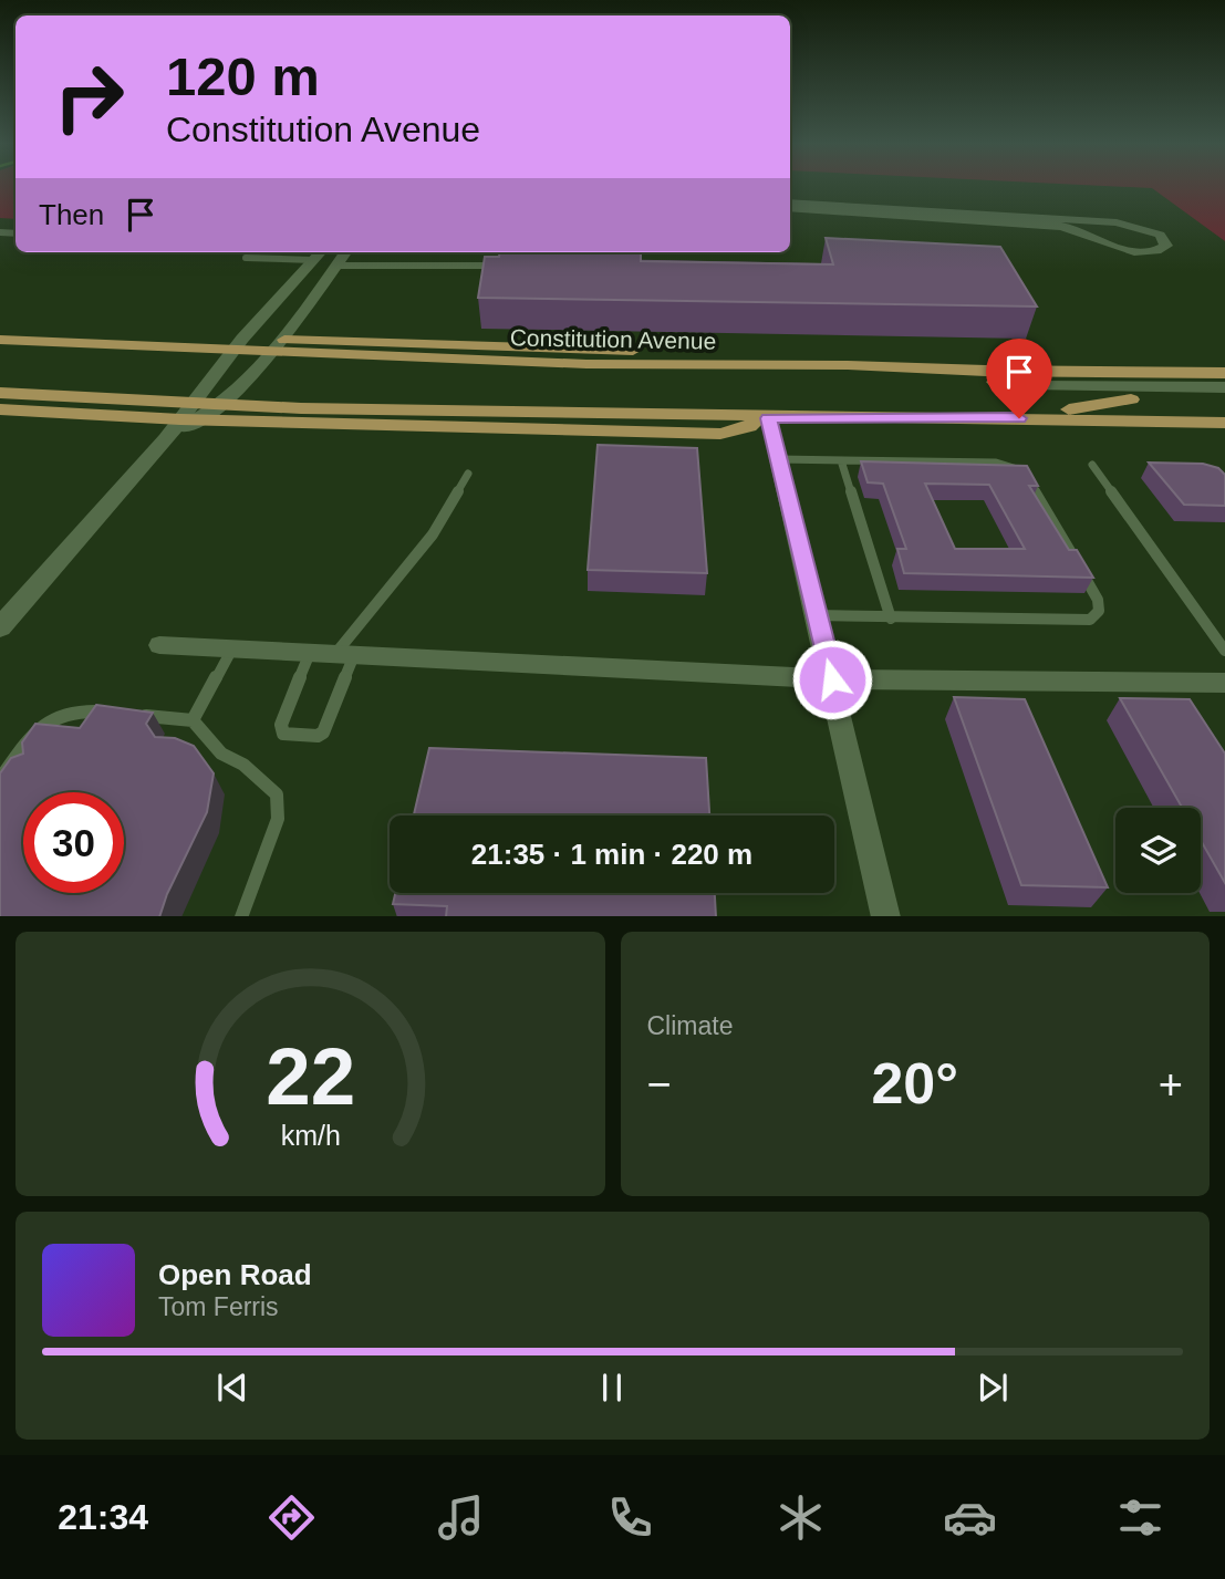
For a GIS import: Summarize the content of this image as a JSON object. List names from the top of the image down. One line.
{"streets":{"main road":["Constitution Avenue"]},"page":{"turn":["120 m","Constitution Avenue"],"then":"Then","limit":"30","trip":"21:35 · 1 min · 220 m","tile":"Climate","heat":["−","20°","+"],"song":["Open Road","Tom Ferris"],"tabs":"21:34","gauge":["22","km/h"]}}
